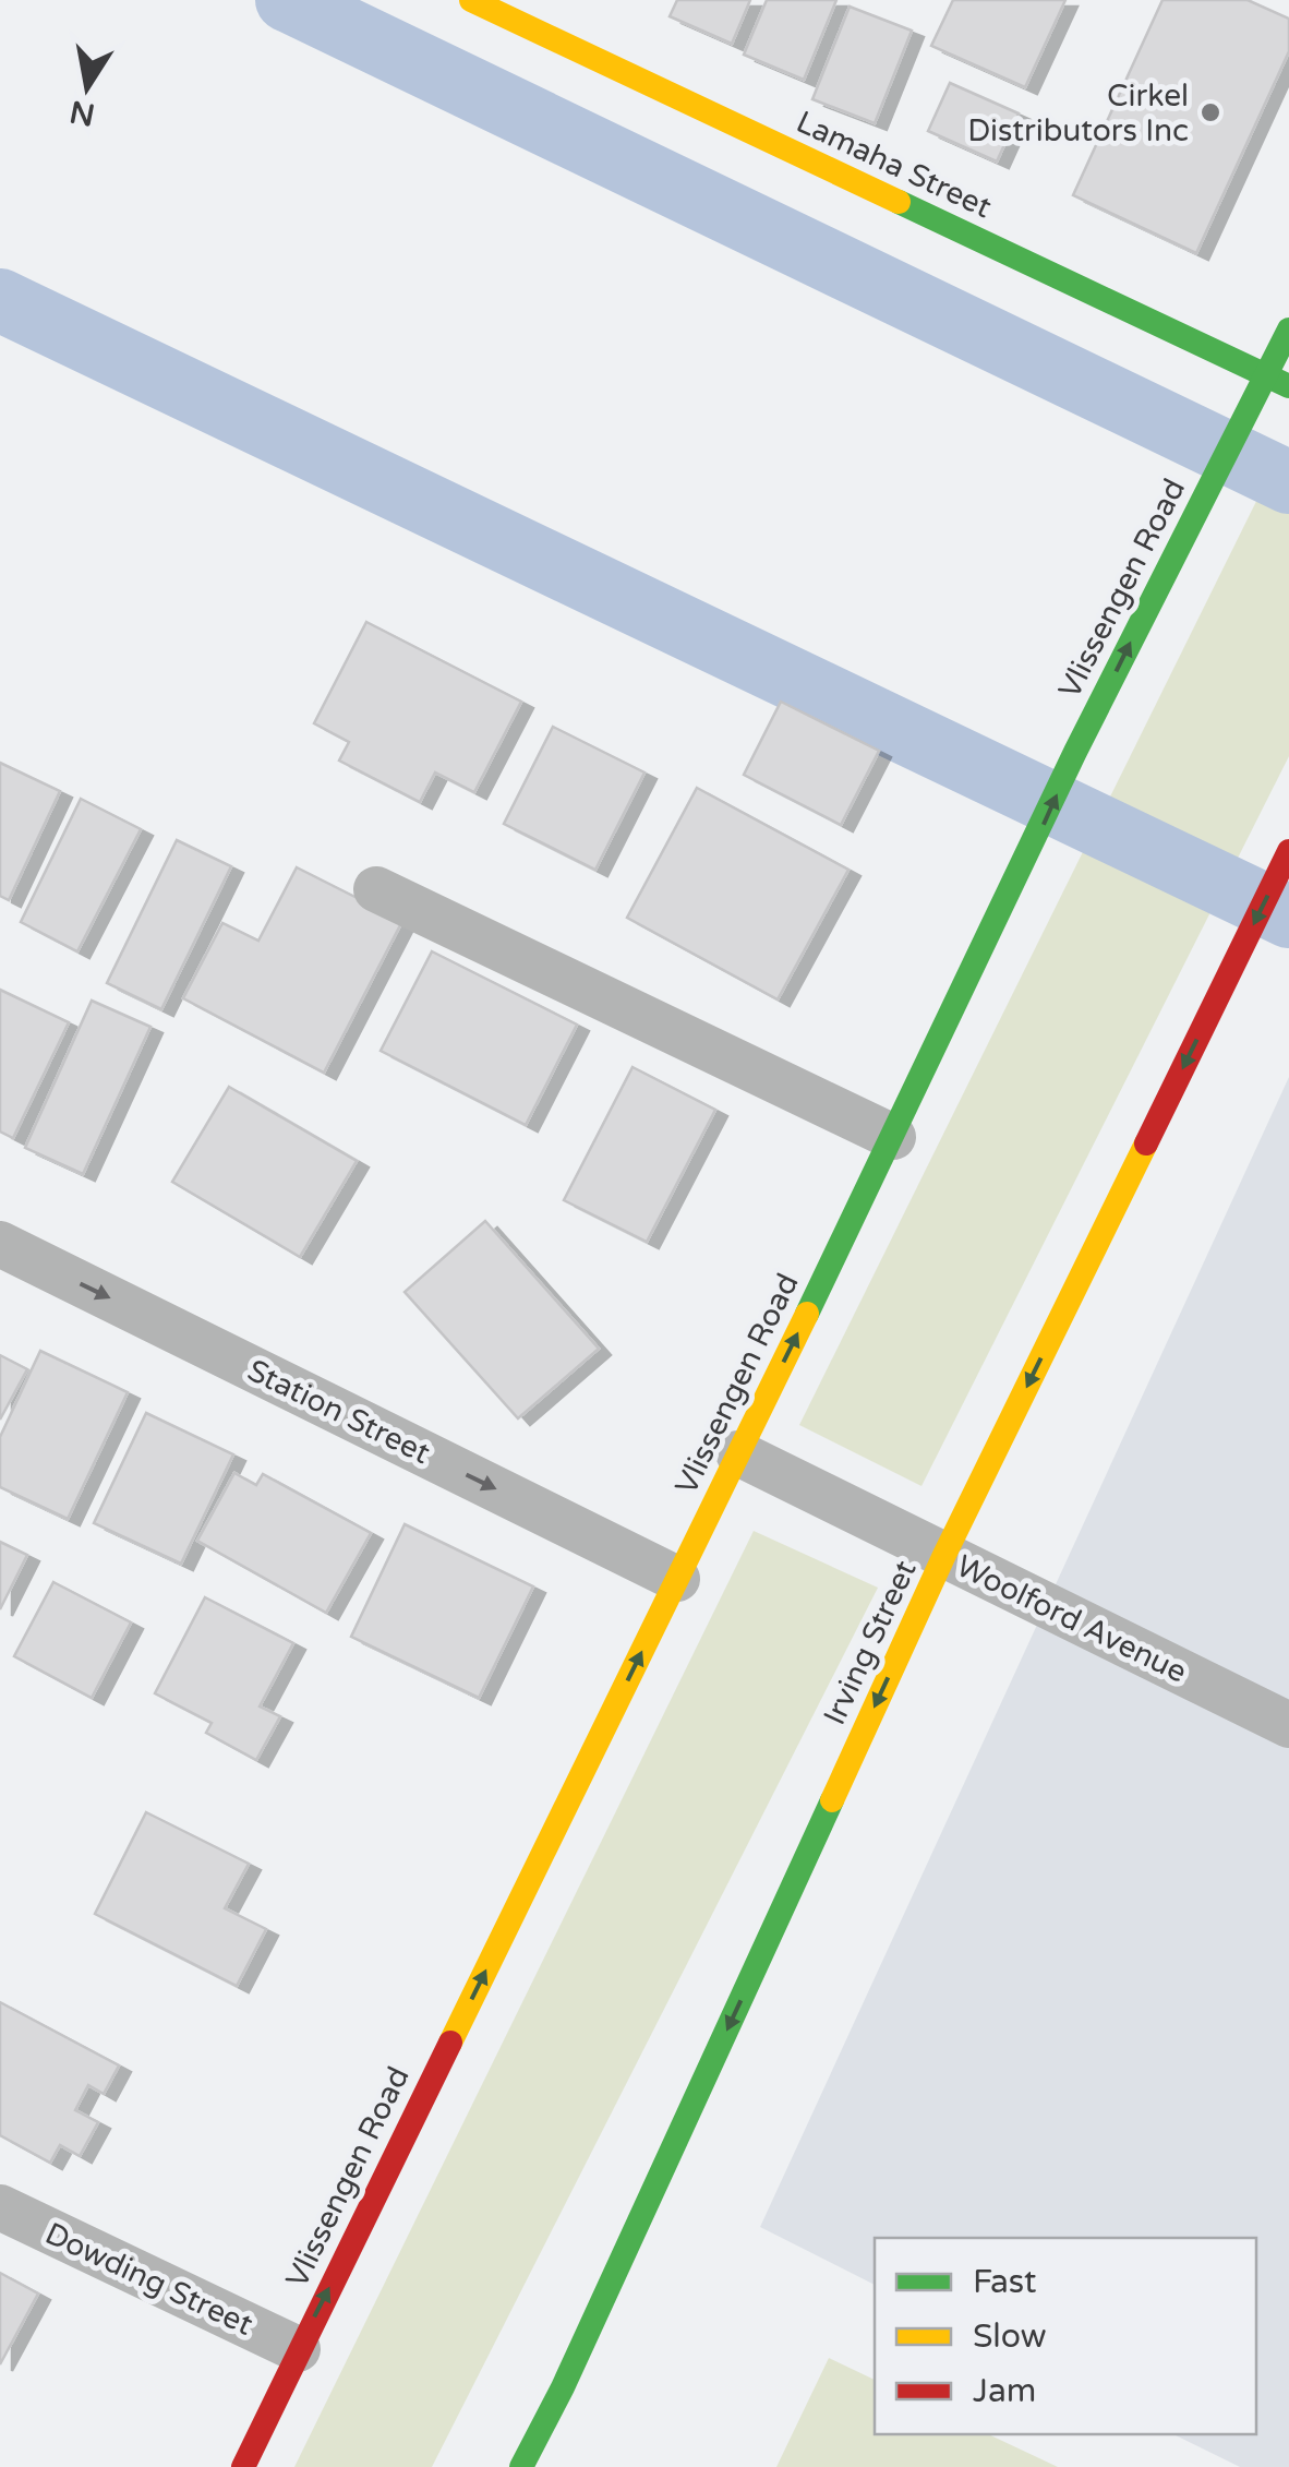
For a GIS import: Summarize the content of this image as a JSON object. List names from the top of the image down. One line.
{"streets":{"main road":["Lamaha Street","Vlissengen Road","Irving Street"],"street":["Station Street","Woolford Avenue","Dowding Street"]},"crossings":[["Lamaha Street","Vlissengen Road"],["Vlissengen Road","Station Street"],["Vlissengen Road","Woolford Avenue"],["Vlissengen Road","Dowding Street"],["Woolford Avenue","Irving Street"]],"one_way":["Vlissengen Road","Station Street","Irving Street"],"places":["Cirkel Distributors Inc"],"legend":["Fast","Slow","Jam"],"north":"bottom"}
